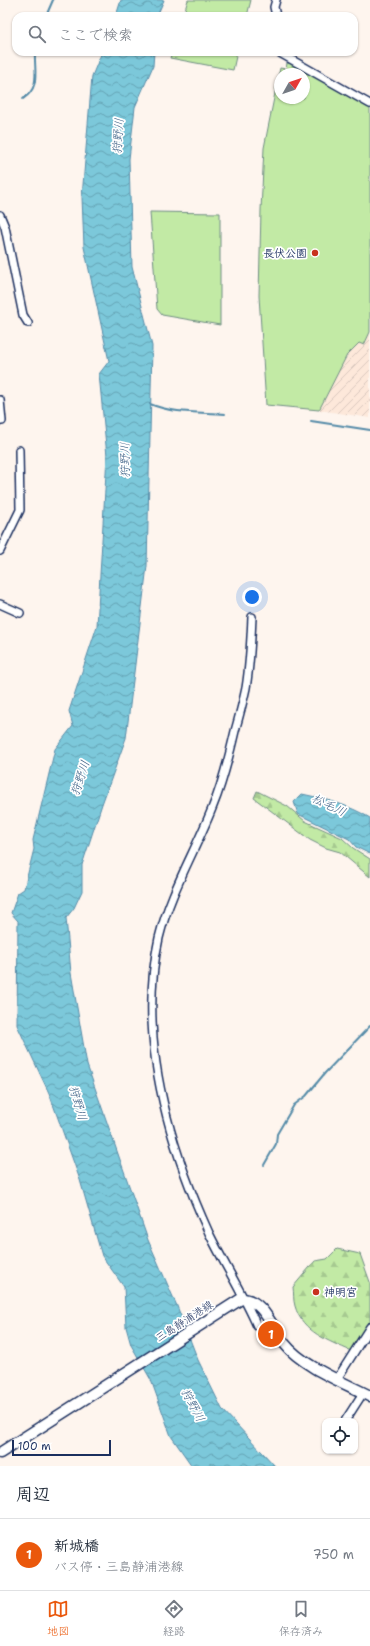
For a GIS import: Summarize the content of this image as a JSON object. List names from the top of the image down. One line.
{"streets":{"main road":["三島静浦港線"]},"water":["狩野川","松毛川"],"places":["長伏公園","神明宮"],"scale_bar":"100 m","north":"top right","page":{"search":"ここで検索","pins":"1","scale":"100 m","heading":"周辺","list":[{"mark":"1","name":"新城橋","note":"バス停 · 三島静浦港線","value":"750 m"}],"nav":["地図","経路","保存済み"]}}
